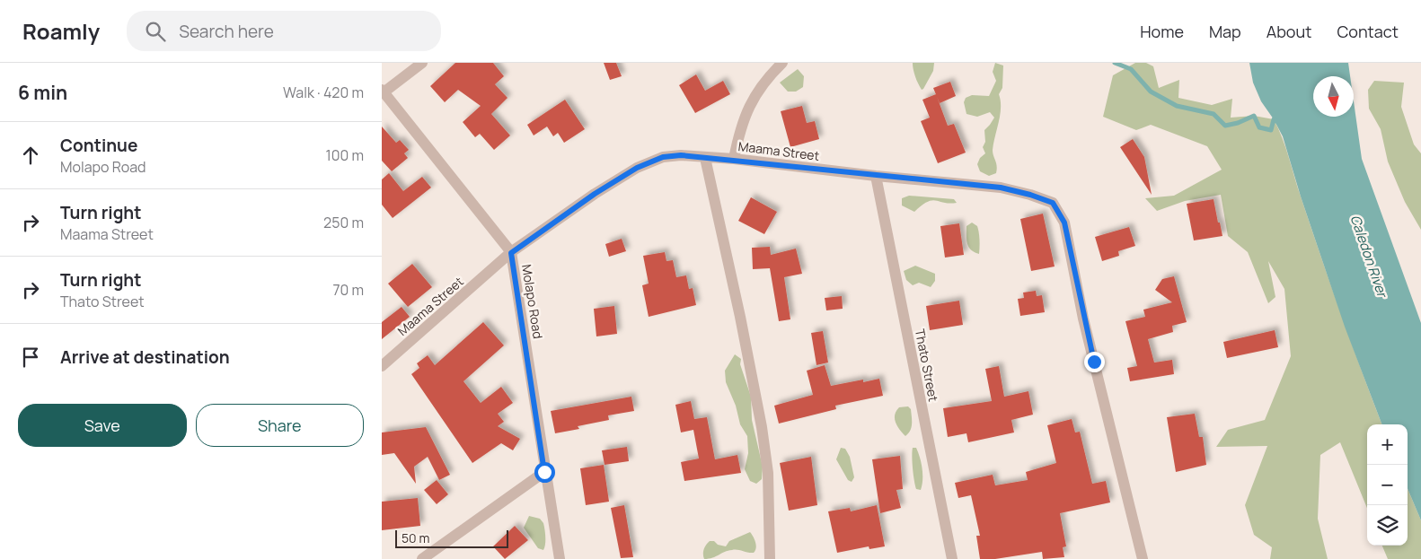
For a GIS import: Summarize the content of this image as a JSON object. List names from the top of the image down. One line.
{"streets":{"street":["Maama Street","Molapo Road","Thato Street"]},"crossings":[["Maama Street","Molapo Road"],["Maama Street","Thato Street"]],"water":["Caledon River"],"scale_bar":"50 m","north":"bottom","page":{"header":"Roamly","search":"Search here","nav":["Home","Map","About","Contact"],"heading":["6 min","Walk · 420 m"],"list":[["Continue","Molapo Road","100 m"],["Turn right","Maama Street","250 m"],["Turn right","Thato Street","70 m"],"Arrive at destination"],"buttons":["Save","Share"],"map_buttons":["+","−"],"scale":"50 m"}}
